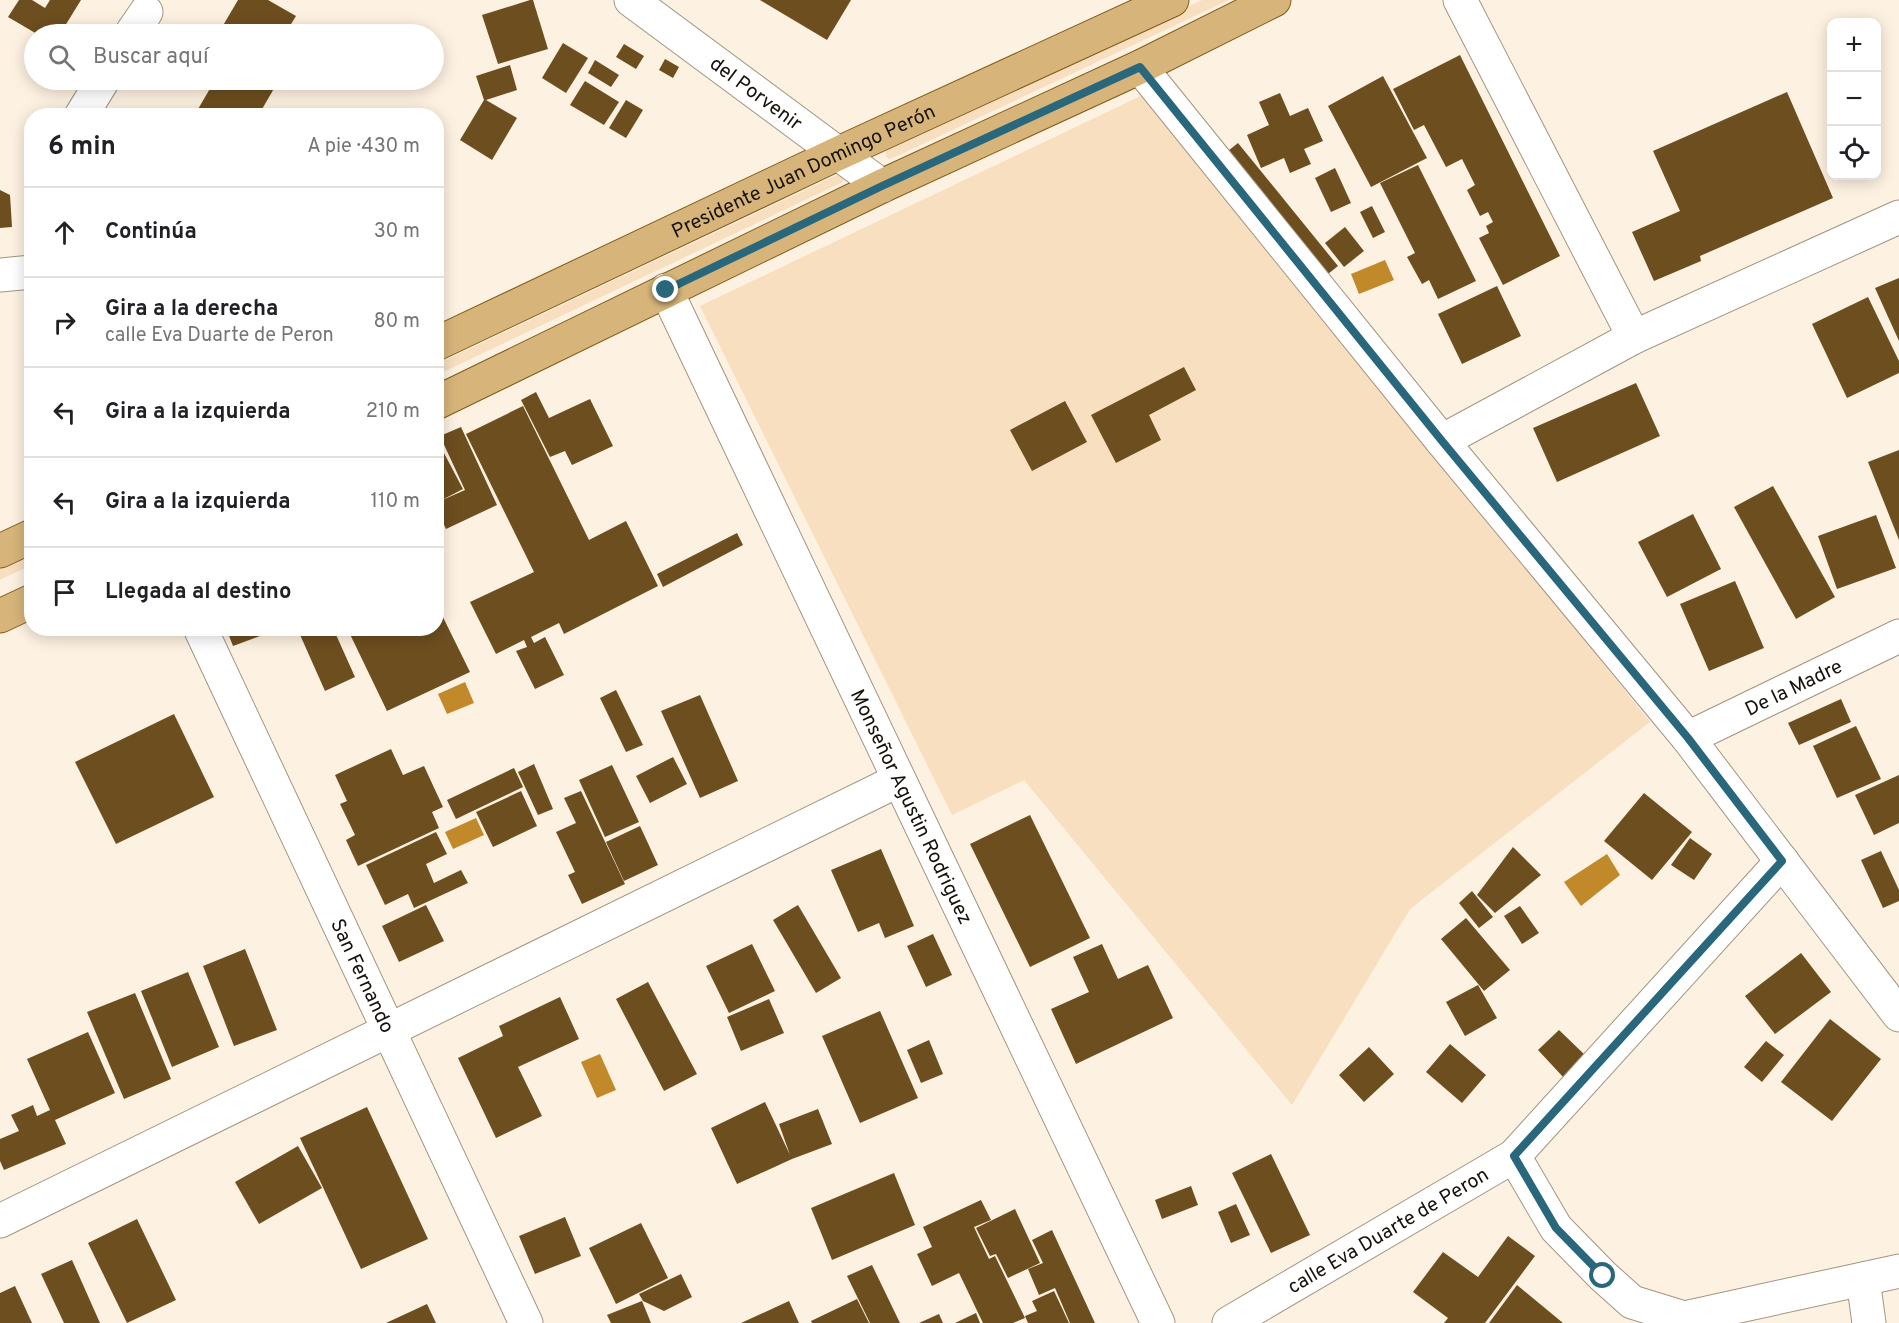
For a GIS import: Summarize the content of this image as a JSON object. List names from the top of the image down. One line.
{"streets":{"main road":["Presidente Juan Domingo Perón"],"street":["del Porvenir","De la Madre","Monseñor Agustin Rodriguez","San Fernando","calle Eva Duarte de Peron"]},"crossings":[["del Porvenir","Presidente Juan Domingo Perón"]],"page":{"map_buttons":["+","−"],"search":"Buscar aquí","heading":["6 min","A pie · 430 m"],"list":[["Continúa","30 m"],["Gira a la derecha","calle Eva Duarte de Peron","80 m"],["Gira a la izquierda","210 m"],["Gira a la izquierda","110 m"],"Llegada al destino"]}}
